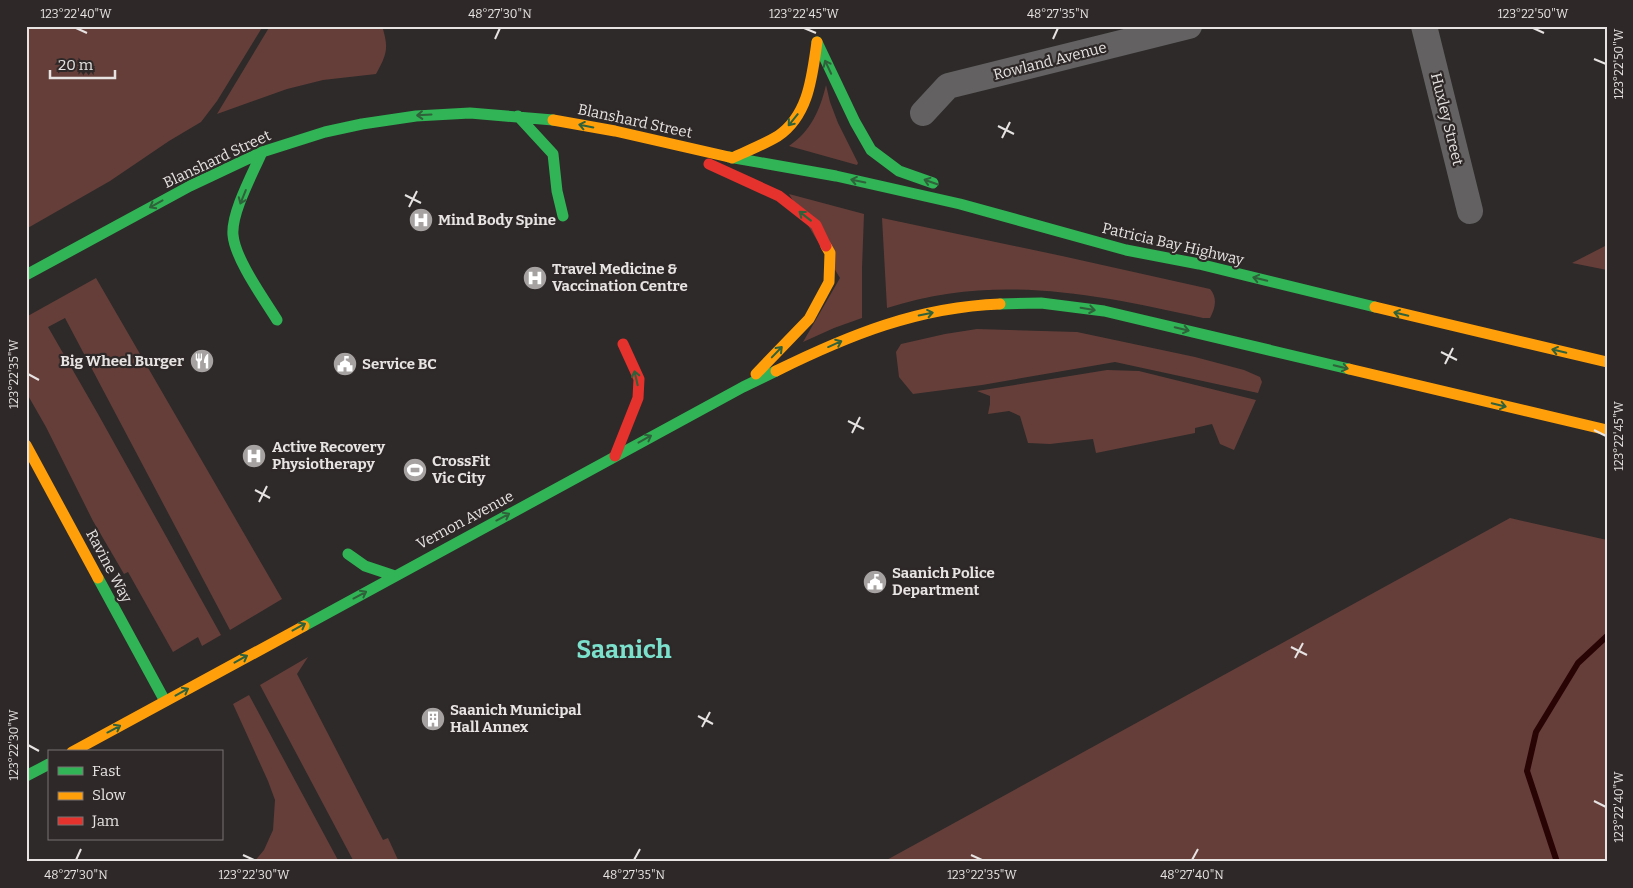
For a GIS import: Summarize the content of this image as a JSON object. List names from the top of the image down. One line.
{"streets":{"main road":["Blanshard Street","Patricia Bay Highway","Vernon Avenue","Ravine Way"],"street":["Rowland Avenue","Huxley Street"]},"crossings":[["Blanshard Street","Patricia Bay Highway"],["Vernon Avenue","Ravine Way"]],"one_way":["Blanshard Street","Patricia Bay Highway","Vernon Avenue"],"districts":["Saanich"],"places":{"hospital":["Mind Body Spine","Travel Medicine & Vaccination Centre","Active Recovery Physiotherapy"],"restaurant":["Big Wheel Burger"],"public building":["Service BC","Saanich Police Department"],"sports":["CrossFit Vic City"],"building":["Saanich Municipal Hall Annex"]},"legend":["Fast","Slow","Jam"],"scale_bar":"20 m","coordinates":["123°22'40\"W","48°27'30\"N","123°22'45\"W","48°27'35\"N","123°22'50\"W","123°22'35\"W","123°22'30\"W","48°27'40\"N"]}
